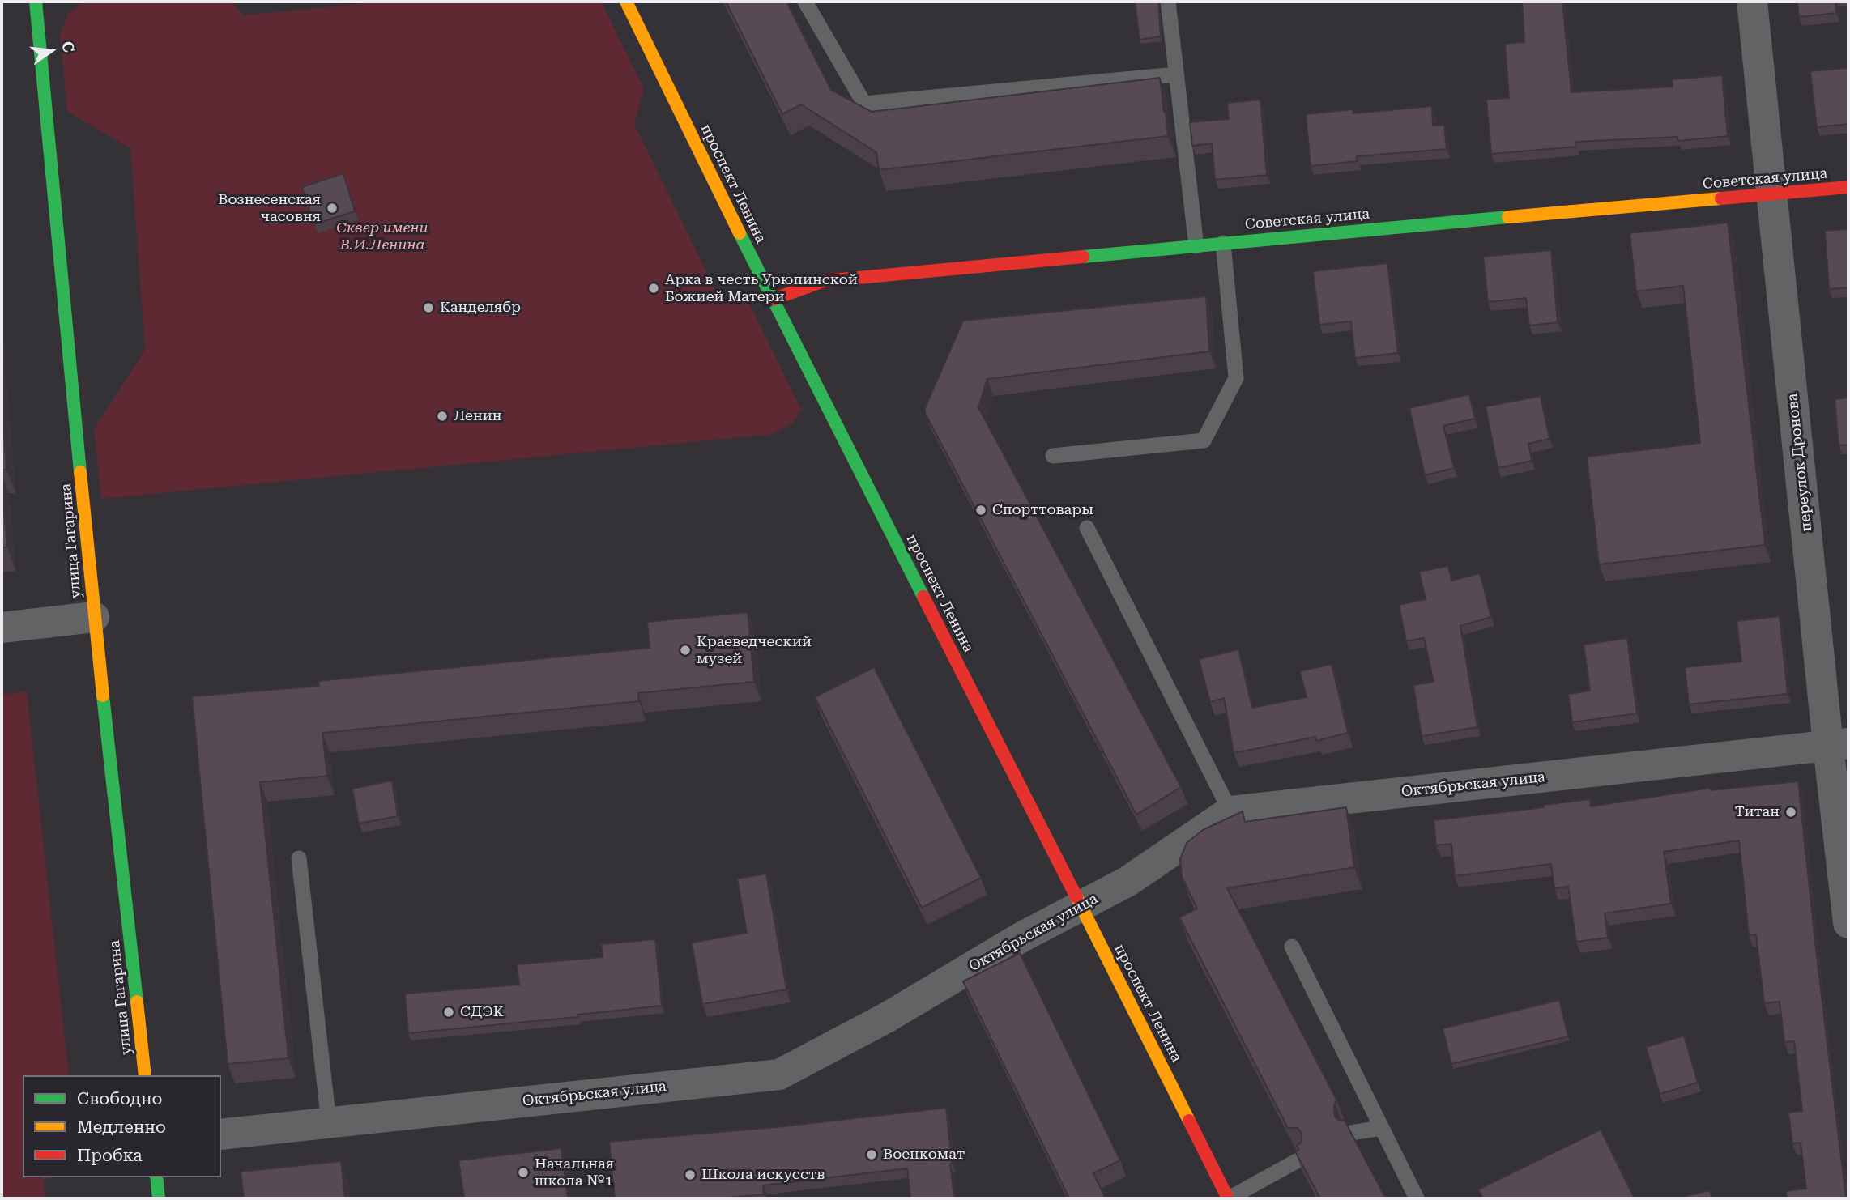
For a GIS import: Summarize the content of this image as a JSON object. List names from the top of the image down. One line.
{"streets":{"main road":["Советская улица","проспект Ленина","улица Гагарина"],"street":["переулок Дронова","Октябрьская улица"]},"crossings":[["Советская улица","проспект Ленина"],["Советская улица","переулок Дронова"],["проспект Ленина","Октябрьская улица"],["переулок Дронова","Октябрьская улица"]],"parks":["Сквер имени В.И.Ленина"],"places":["Вознесенская часовня","Арка в честь Урюпинской Божией Матери","Канделябр","Ленин","Спорттовары","Краеведческий музей","Титан","СДЭК","Военкомат","Начальная школа №1","Школа искусств"],"legend":["Свободно","Медленно","Пробка"],"north":"right"}
